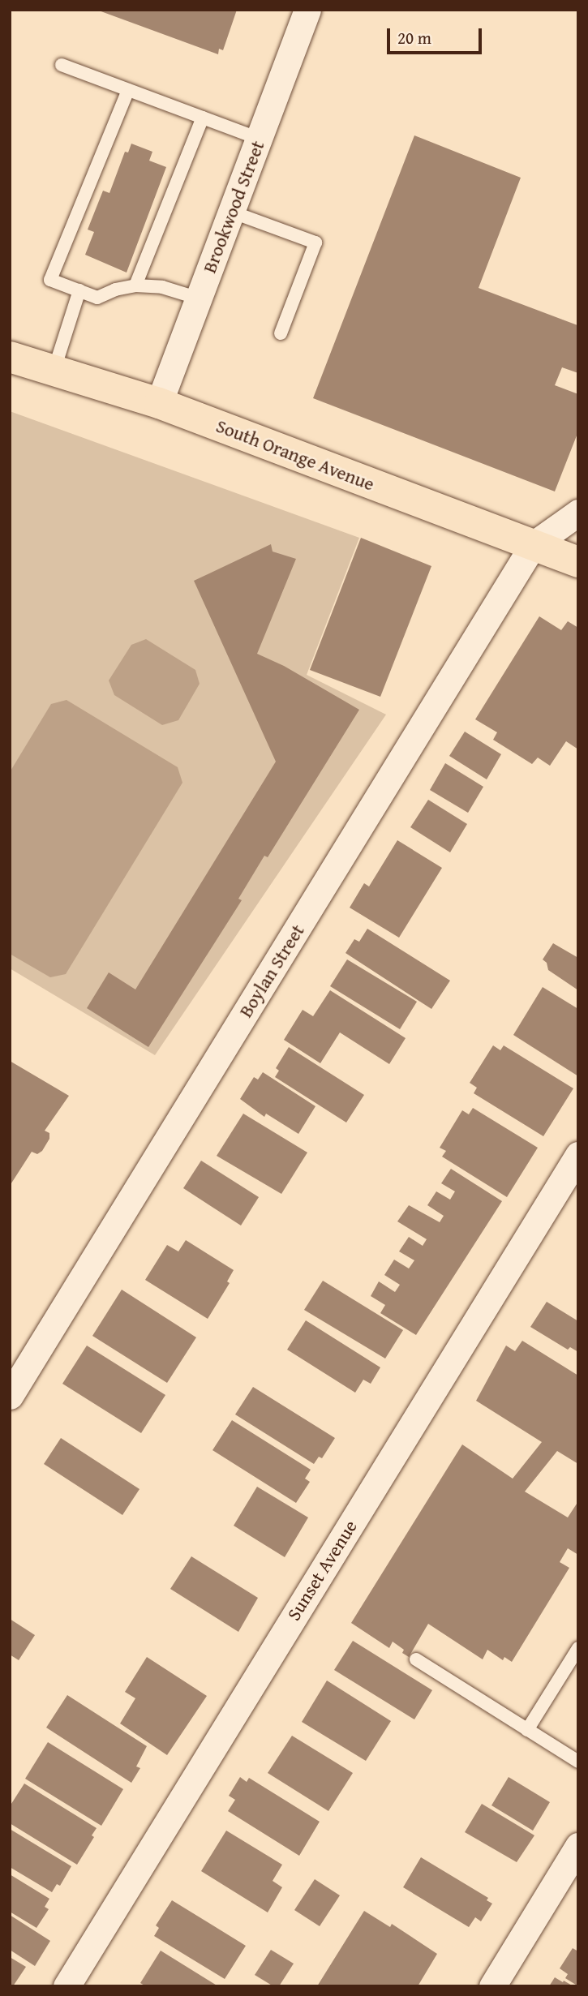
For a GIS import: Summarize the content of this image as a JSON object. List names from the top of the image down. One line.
{"streets":{"main road":["South Orange Avenue"],"street":["Brookwood Street","Boylan Street","Sunset Avenue"]},"crossings":[["Brookwood Street","South Orange Avenue"],["South Orange Avenue","Boylan Street"]],"scale_bar":"20 m"}
